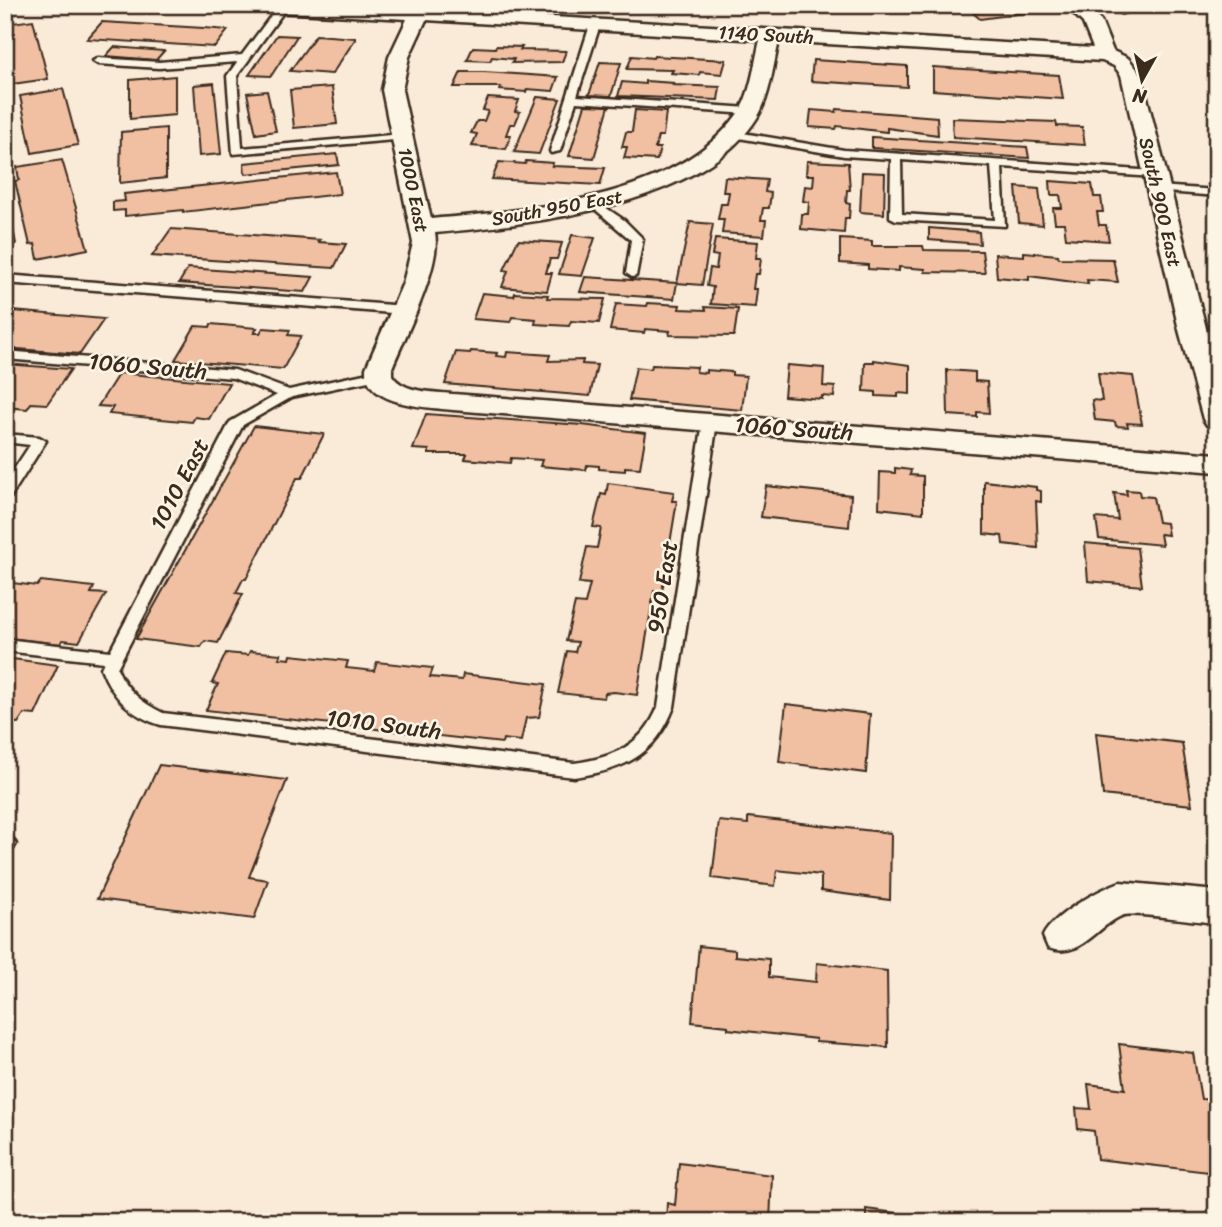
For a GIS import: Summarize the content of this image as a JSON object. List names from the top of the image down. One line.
{"streets":{"street":["1140 South","1000 East","South 900 East","South 950 East","1060 South"],"lane":["1010 East","950 East","1010 South"]},"crossings":[["1140 South","1000 East"],["1140 South","South 900 East"],["1140 South","South 950 East"],["1000 East","South 950 East"],["1000 East","1060 South"],["1000 East","1010 East"],["1060 South","1010 East"],["1060 South","950 East"],["1010 East","1010 South"],["950 East","1010 South"]],"north":"bottom"}
